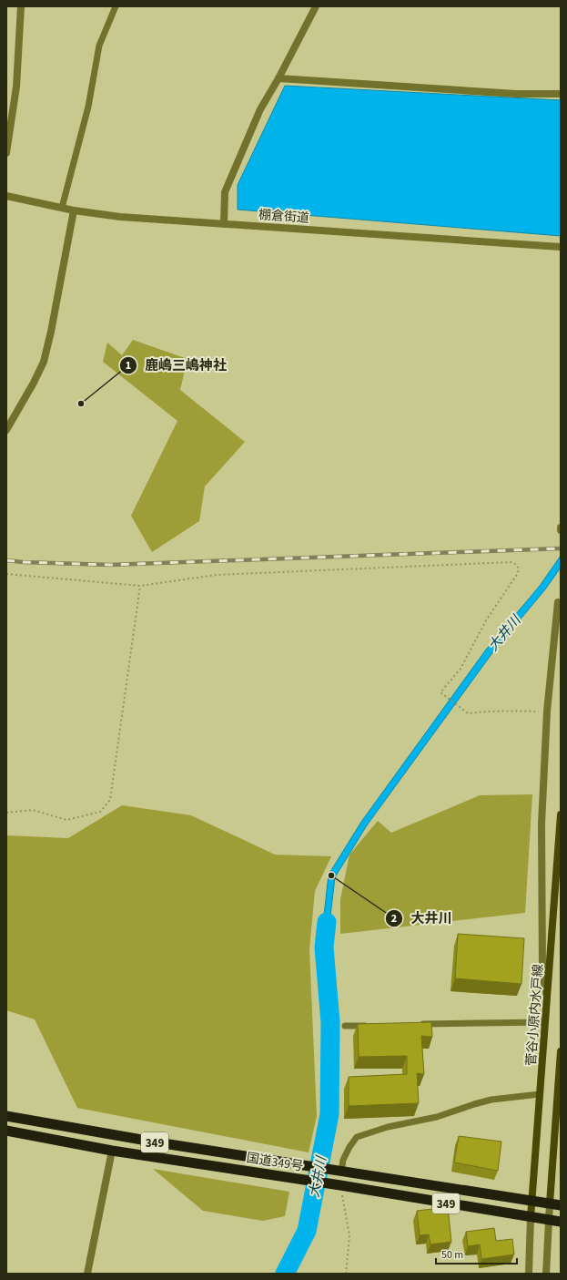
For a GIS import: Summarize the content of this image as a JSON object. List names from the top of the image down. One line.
{"streets":{"highway":["349","国道349号"],"main road":["菅谷小原内水戸線"],"street":["棚倉街道"]},"crossings":[["菅谷小原内水戸線","国道349号"]],"water":["大井川"],"places":["鹿嶋三嶋神社","大井川"],"scale_bar":"50 m"}
